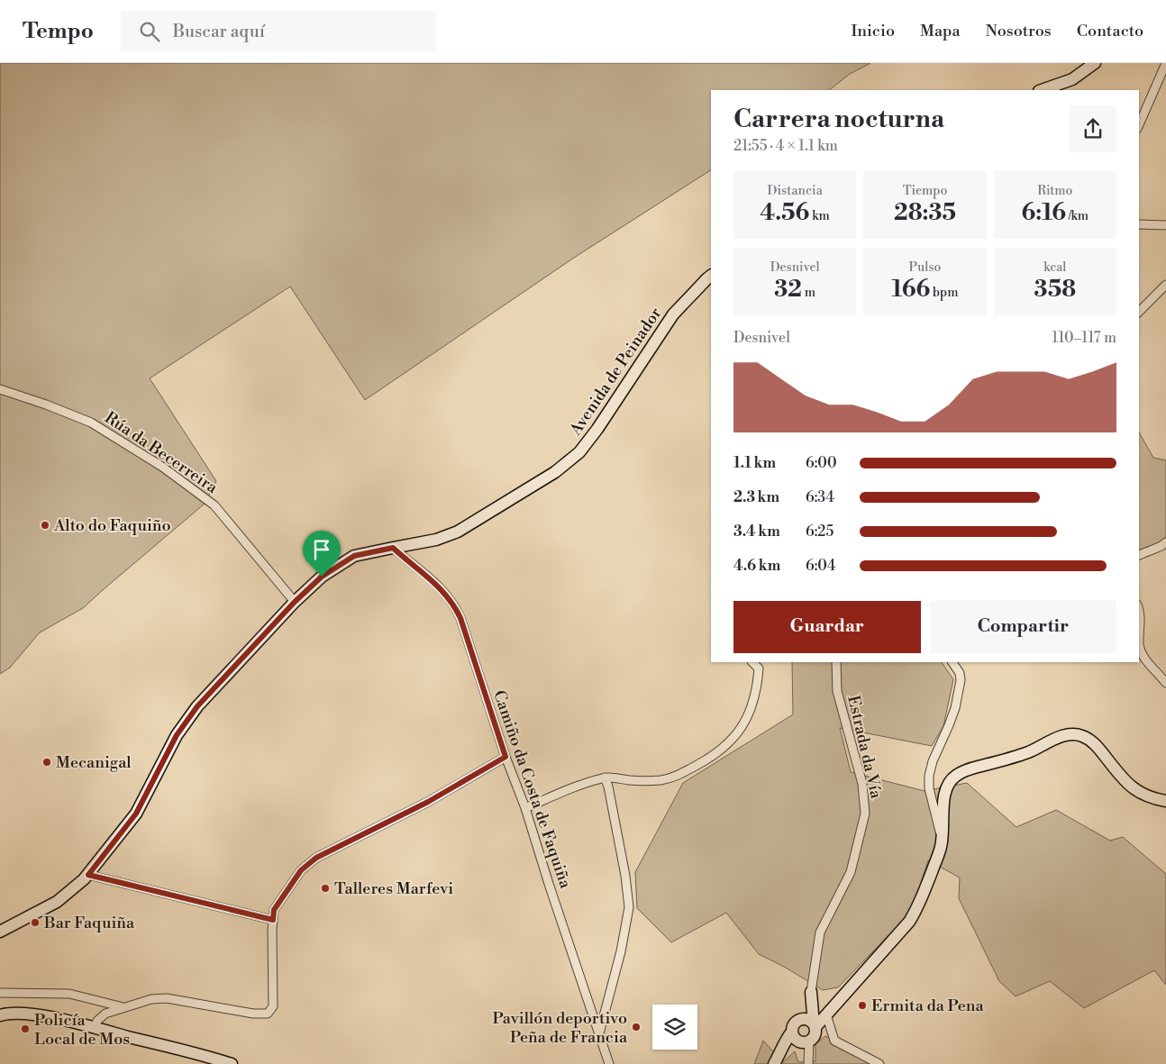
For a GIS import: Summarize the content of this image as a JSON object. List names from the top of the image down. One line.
{"streets":{"street":["Avenida de Peinador","Rúa da Becerreira","Estrada da Vía","Camiño da Costa de Faquiña"]},"crossings":[["Avenida de Peinador","Rúa da Becerreira"],["Avenida de Peinador","Camiño da Costa de Faquiña"]],"places":["Alto do Faquiño","Mecanigal","Talleres Marfevi","Bar Faquiña","Ermita da Pena","Pavillón deportivo Peña de Francia","Policía Local de Mos"],"page":{"header":"Tempo","search":"Buscar aquí","nav":["Inicio","Mapa","Nosotros","Contacto"],"heading":["Carrera nocturna","21:55 · 4 × 1.1 km"],"stats":[["Distancia","4.56 km"],["Tiempo","28:35"],["Ritmo","6:16 /km"],["Desnivel","32 m"],["Pulso","166 bpm"],["kcal","358"]],"chart":["Desnivel","110–117 m"],"list":[{"name":"1.1 km","note":"6:00"},{"name":"2.3 km","note":"6:34"},{"name":"3.4 km","note":"6:25"},{"name":"4.6 km","note":"6:04"}],"buttons":["Guardar","Compartir"]}}
